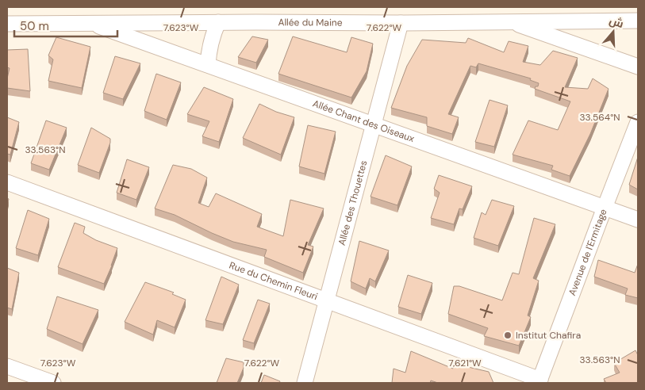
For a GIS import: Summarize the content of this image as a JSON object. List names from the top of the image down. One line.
{"streets":{"street":["Allée du Maine","Allée Chant des Oiseaux","Allée des Thouettes","Avenue de l'Ermitage","Rue du Chemin Fleuri"]},"crossings":[["Allée du Maine","Allée Chant des Oiseaux"],["Allée du Maine","Allée des Thouettes"],["Allée Chant des Oiseaux","Allée des Thouettes"],["Allée Chant des Oiseaux","Avenue de l'Ermitage"],["Allée des Thouettes","Rue du Chemin Fleuri"],["Avenue de l'Ermitage","Rue du Chemin Fleuri"]],"places":["Institut Chafira"],"scale_bar":"50 m","north":"top","coordinates":["7.623°W","7.622°W","33.564°N","33.563°N","7.621°W"]}
